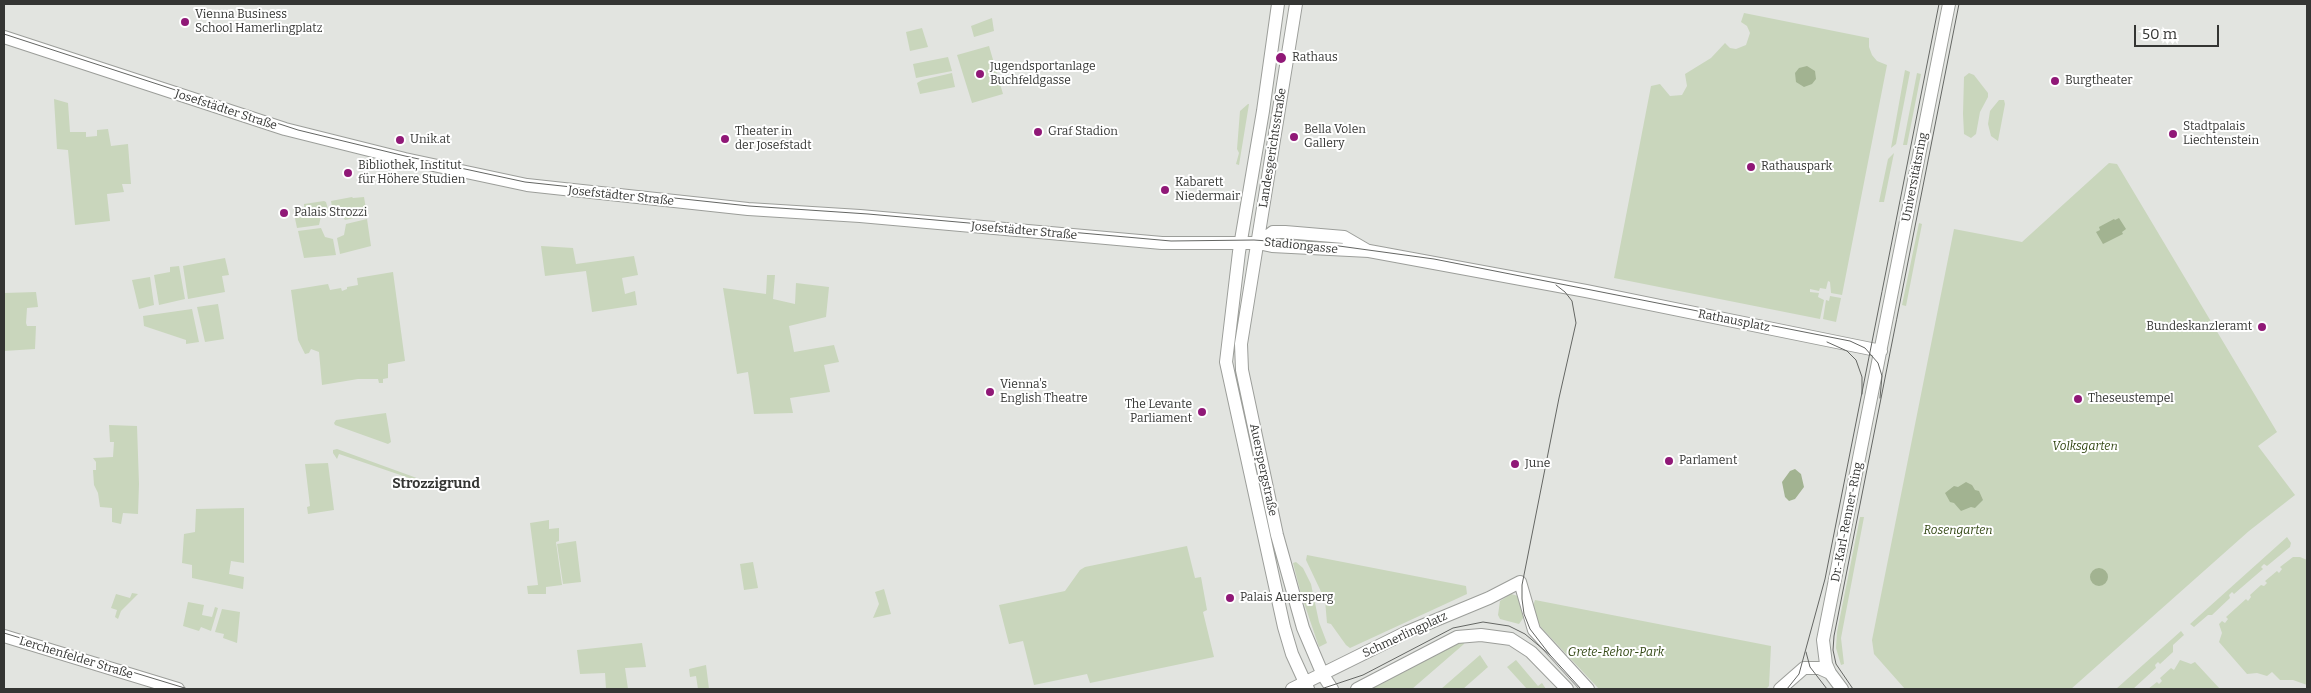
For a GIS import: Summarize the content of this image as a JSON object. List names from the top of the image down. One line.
{"streets":{"street":["Josefstädter Straße","Landesgerichtsstraße","Universitätsring","Stadiongasse","Rathausplatz","Auerspergstraße","Dr.-Karl-Renner-Ring","Schmerlingplatz","Lerchenfelder Straße"]},"crossings":[["Josefstädter Straße","Landesgerichtsstraße"],["Josefstädter Straße","Stadiongasse"],["Josefstädter Straße","Auerspergstraße"],["Landesgerichtsstraße","Stadiongasse"],["Landesgerichtsstraße","Auerspergstraße"],["Universitätsring","Rathausplatz"],["Universitätsring","Dr.-Karl-Renner-Ring"],["Stadiongasse","Rathausplatz"],["Stadiongasse","Auerspergstraße"],["Rathausplatz","Dr.-Karl-Renner-Ring"],["Auerspergstraße","Schmerlingplatz"]],"districts":["Strozzigrund"],"parks":["Volksgarten","Rosengarten","Grete-Rehor-Park"],"places":["Vienna Business School Hamerlingplatz","Rathaus","Jugendsportanlage Buchfeldgasse","Burgtheater","Graf Stadion","Stadtpalais Liechtenstein","Bella Volen Gallery","Theater in der Josefstadt","Unik.at","Rathauspark","Bibliothek, Institut für Höhere Studien","Kabarett Niedermair","Palais Strozzi","Bundeskanzleramt","Vienna's English Theatre","Theseustempel","The Levante Parliament","Parlament","June","Palais Auersperg"],"scale_bar":"50 m"}
